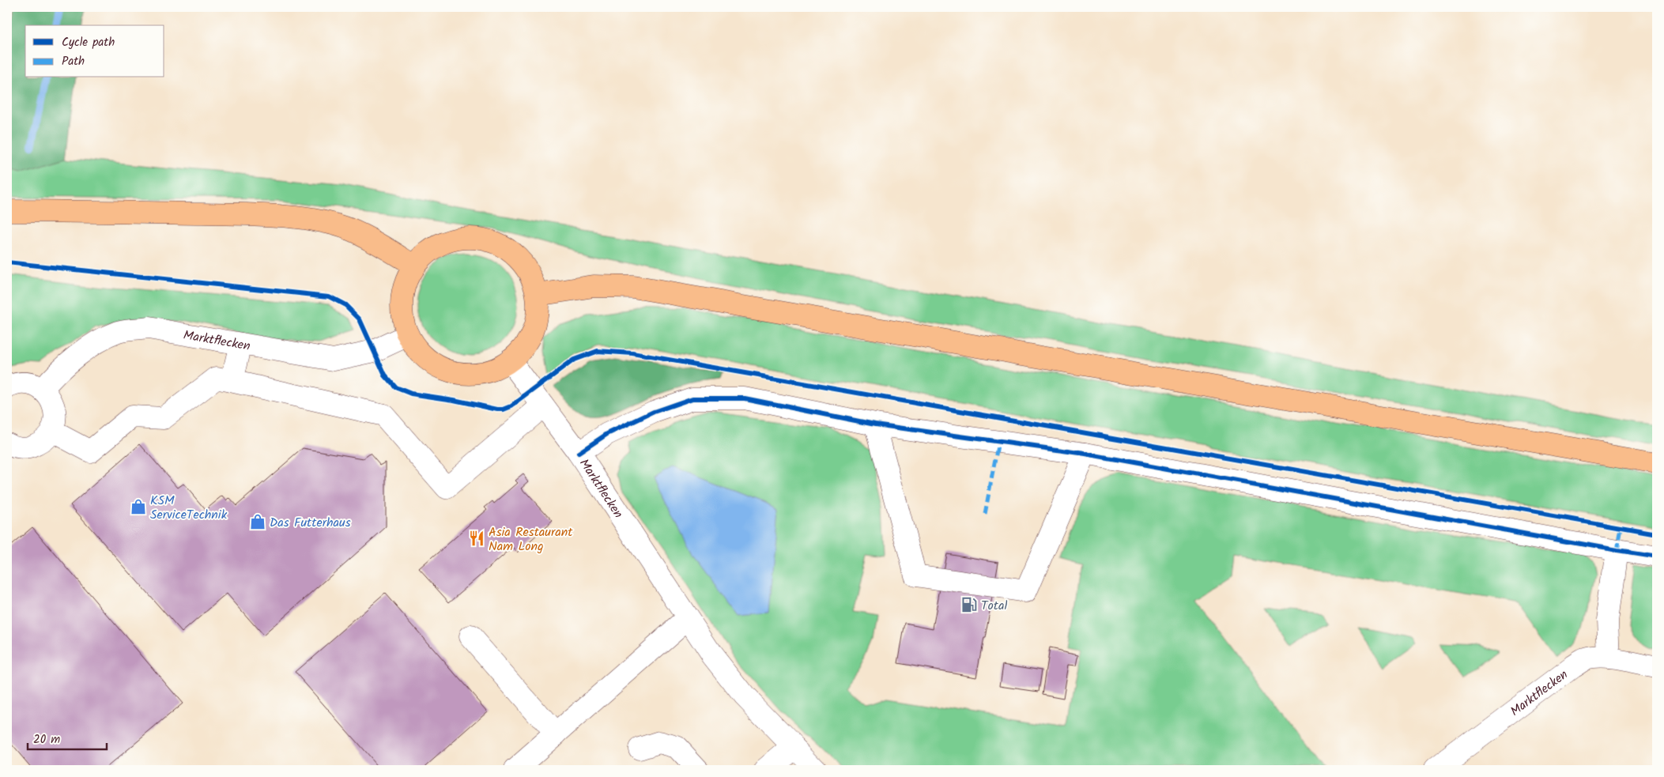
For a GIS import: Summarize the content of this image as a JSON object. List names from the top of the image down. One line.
{"streets":{"street":["Marktflecken"]},"places":{"shop":["KSM ServiceTechnik","Das Futterhaus"],"restaurant":["Asia Restaurant Nam Long"],"fuel station":["Total"]},"legend":["Cycle path","Path"],"scale_bar":"20 m"}
